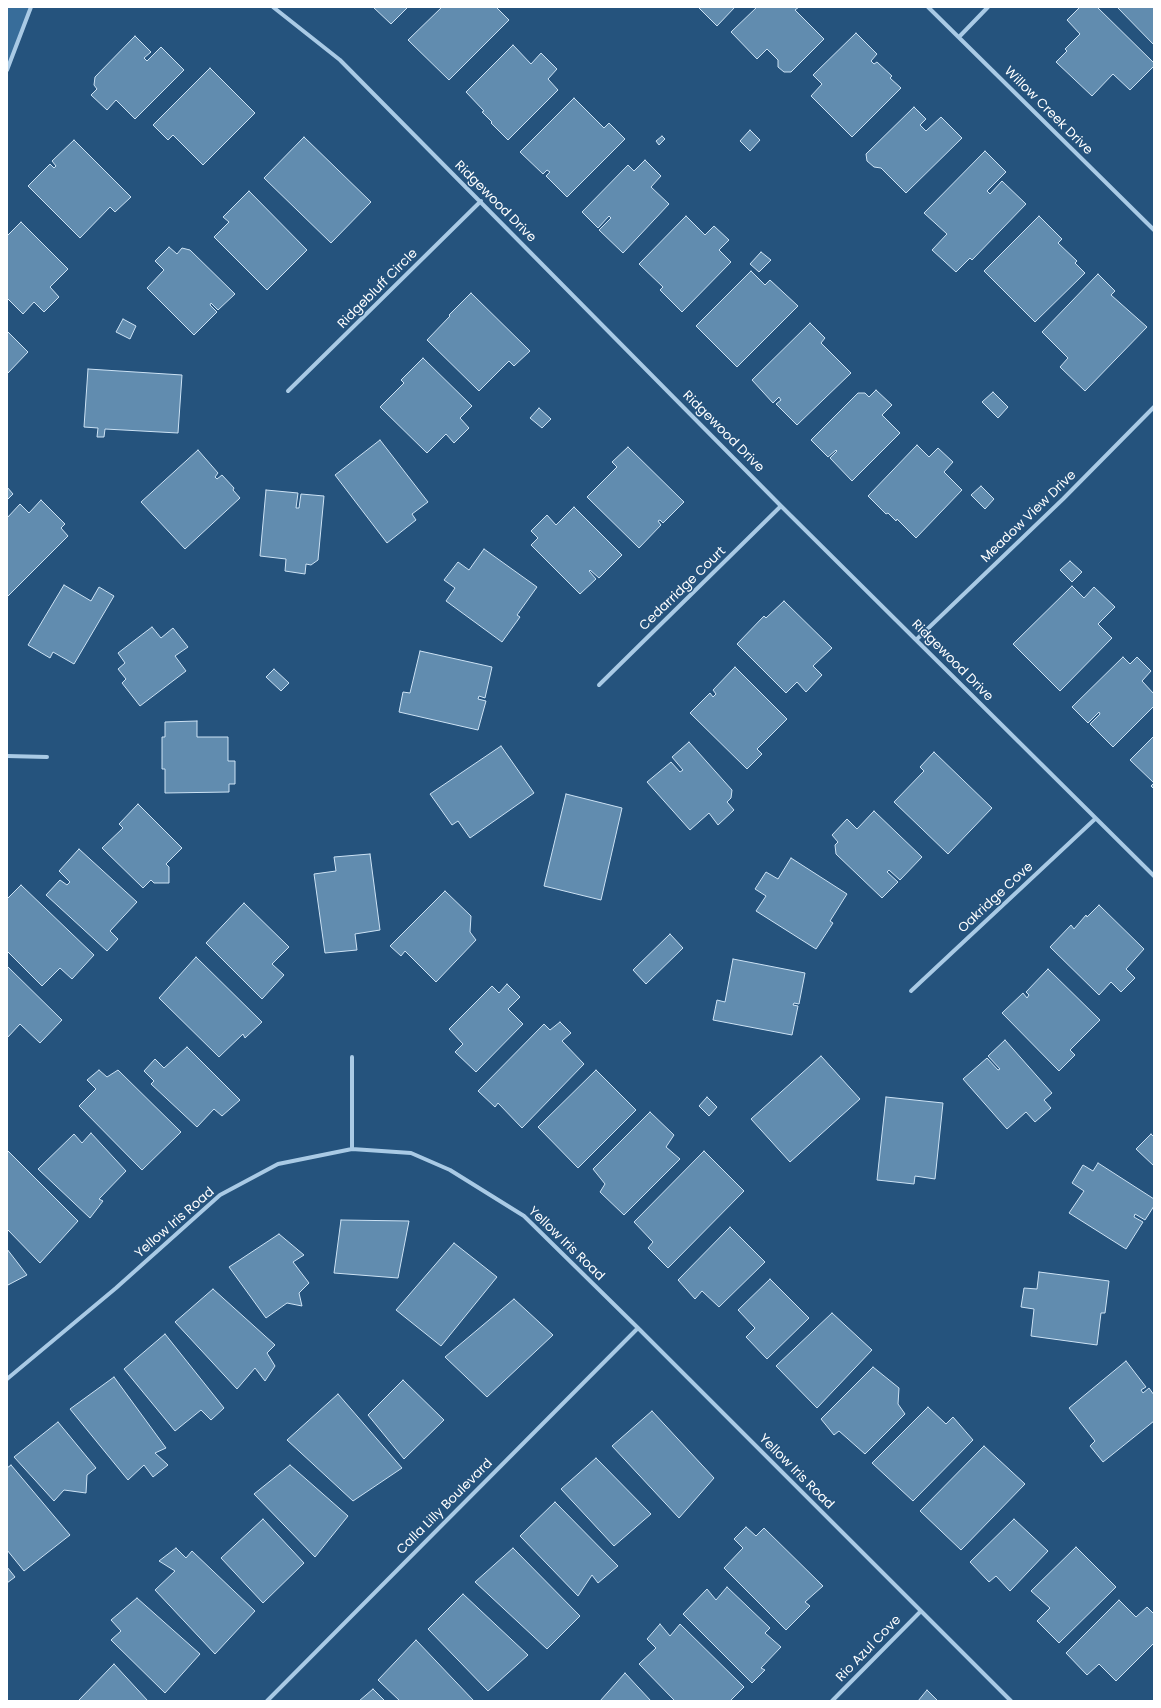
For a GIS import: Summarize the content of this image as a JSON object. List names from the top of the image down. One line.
{"streets":{"street":["Willow Creek Drive","Ridgewood Drive","Ridgebluff Circle","Meadow View Drive","Cedarridge Court","Oakridge Cove","Yellow Iris Road","Calla Lilly Boulevard","Rio Azul Cove"]},"crossings":[["Ridgewood Drive","Ridgebluff Circle"],["Ridgewood Drive","Meadow View Drive"],["Ridgewood Drive","Cedarridge Court"],["Ridgewood Drive","Oakridge Cove"],["Yellow Iris Road","Calla Lilly Boulevard"],["Yellow Iris Road","Rio Azul Cove"]]}
